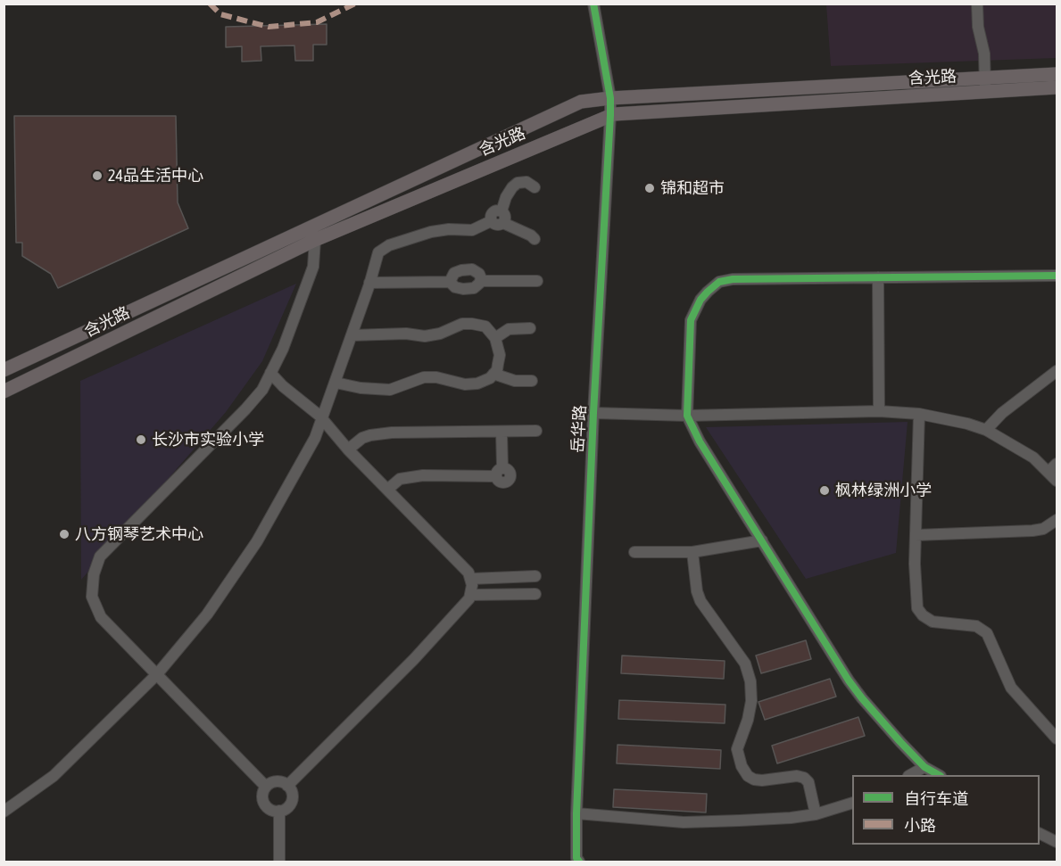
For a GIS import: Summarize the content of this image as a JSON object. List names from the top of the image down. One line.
{"streets":{"main road":["含光路"],"street":["岳华路"]},"crossings":[["含光路","岳华路"]],"places":["24品生活中心","锦和超市","长沙市实验小学","枫林绿洲小学","八方钢琴艺术中心"],"legend":["自行车道","小路"]}
